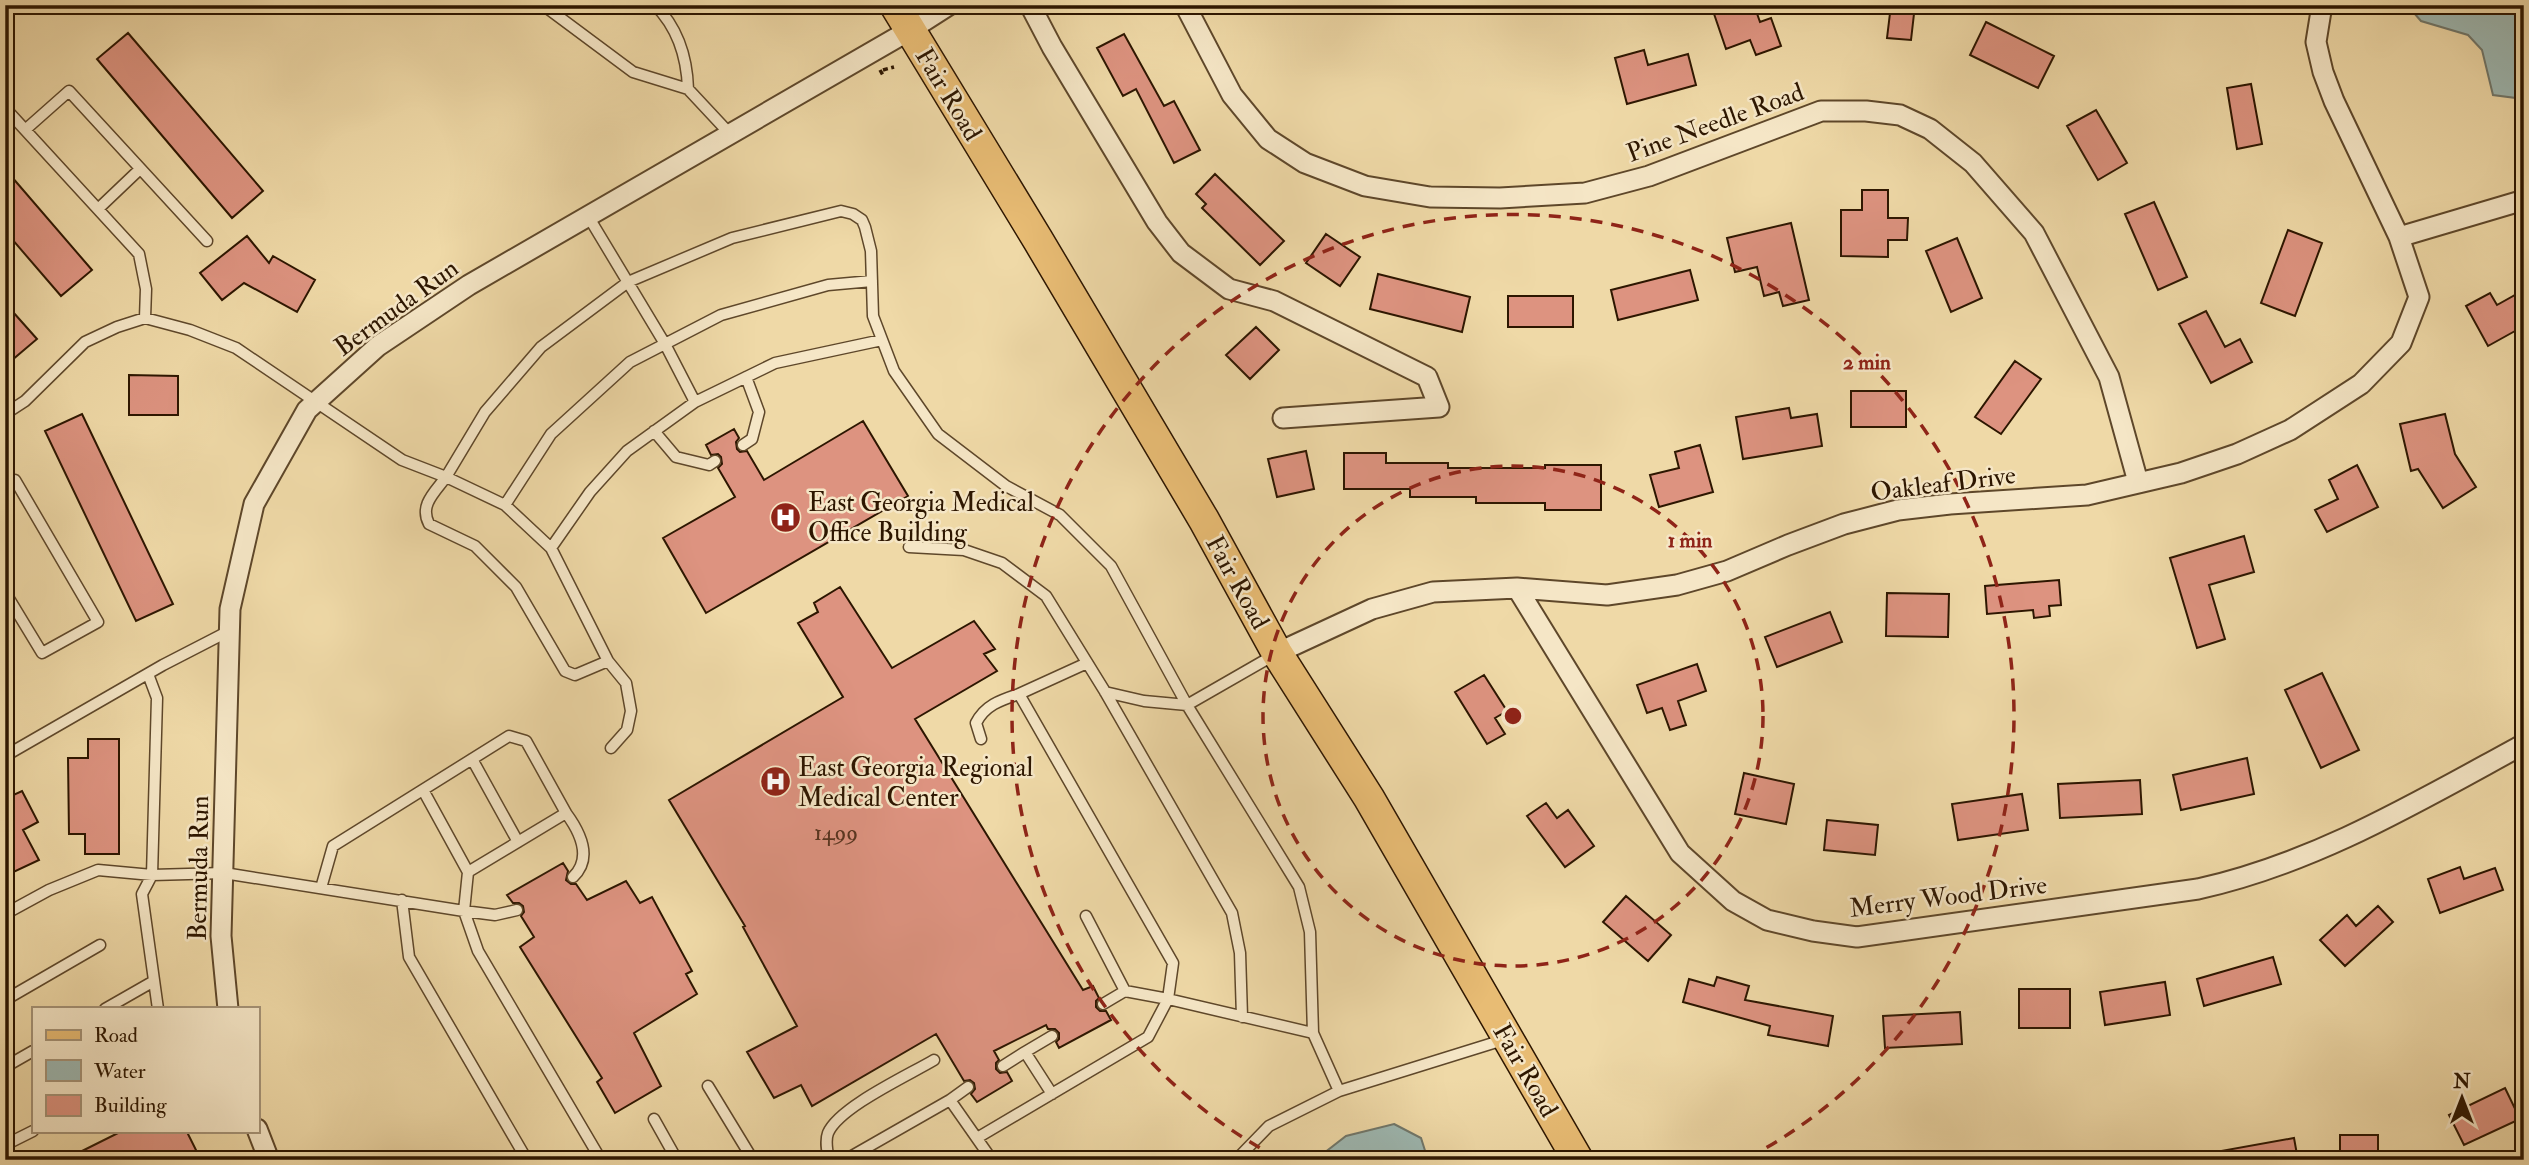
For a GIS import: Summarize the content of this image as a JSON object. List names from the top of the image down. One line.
{"streets":{"main road":["Fair Road"],"street":["Pine Needle Road","Bermuda Run","Oakleaf Drive","Merry Wood Drive"]},"crossings":[["Fair Road","Bermuda Run"],["Fair Road","Oakleaf Drive"],["Pine Needle Road","Oakleaf Drive"],["Oakleaf Drive","Merry Wood Drive"]],"places":{"hospital":["East Georgia Medical Office Building","East Georgia Regional Medical Center"]},"house_numbers":["1499"],"legend":["Road","Water","Building"],"north":"top","rings":["2 min","1 min"]}
